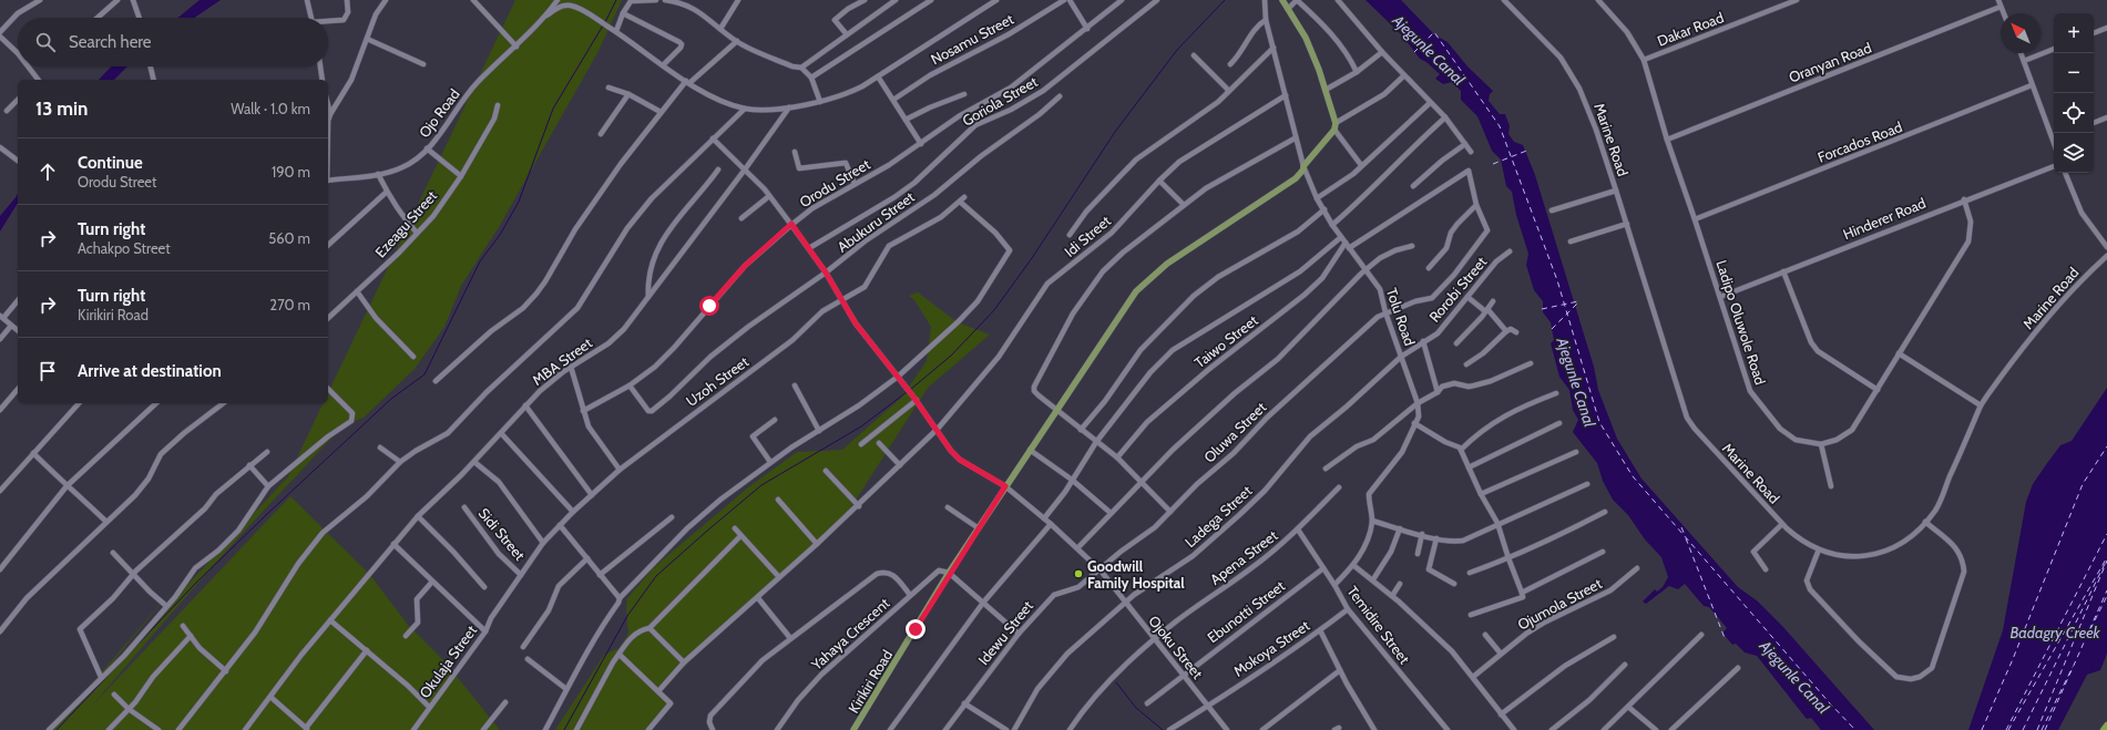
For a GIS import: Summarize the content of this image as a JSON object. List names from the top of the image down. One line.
{"streets":{"main road":["Kirikiri Road"],"street":["Dakar Road","Nosamu Street","Oranyan Road","Goriola Street","Ojo Road","Marine Road","Forcados Road","Orodu Street","Hinderer Road","Abukuru Street","Ezeagu Street","Idi Street","Rorobi Street","Tolu Road","Ladipo Oluwole Road","Taiwo Street","MBA Street","Uzoh Street","Oluwa Street","Ladega Street","Sidi Street","Apena Street","Ojumola Street","Ebunotti Street","Temidire Street","Idewu Street","Yahaya Crescent","Ojoku Street","Mokoya Street","Okulaja Street"]},"crossings":[["Dakar Road","Ladipo Oluwole Road"],["Oranyan Road","Ladipo Oluwole Road"],["Goriola Street","Ojoku Street"],["Forcados Road","Ladipo Oluwole Road"],["Orodu Street","Abukuru Street"],["Orodu Street","Ojoku Street"],["Hinderer Road","Ladipo Oluwole Road"],["Abukuru Street","Ojoku Street"],["Idi Street","Tolu Road"],["Idi Street","Ojoku Street"],["Rorobi Street","Tolu Road"],["Rorobi Street","Ladega Street"],["Tolu Road","Taiwo Street"],["Tolu Road","Oluwa Street"],["Tolu Road","Ladega Street"],["Tolu Road","Temidire Street"],["Tolu Road","Kirikiri Road"],["MBA Street","Ojoku Street"],["Uzoh Street","Sidi Street"],["Uzoh Street","Ojoku Street"],["Uzoh Street","Okulaja Street"],["Oluwa Street","Idewu Street"],["Oluwa Street","Ojoku Street"],["Ladega Street","Ojoku Street"],["Apena Street","Temidire Street"],["Apena Street","Ojoku Street"],["Ebunotti Street","Temidire Street"],["Ebunotti Street","Ojoku Street"],["Temidire Street","Mokoya Street"],["Idewu Street","Ojoku Street"],["Yahaya Crescent","Kirikiri Road"],["Ojoku Street","Mokoya Street"],["Ojoku Street","Kirikiri Road"]],"water":["Ajegunle Canal","Badagry Creek"],"places":["Goodwill Family Hospital"],"north":"top left","page":{"map_buttons":["+","−"],"search":"Search here","heading":["13 min","Walk · 1.0 km"],"list":[["Continue","Orodu Street","190 m"],["Turn right","Achakpo Street","560 m"],["Turn right","Kirikiri Road","270 m"],"Arrive at destination"]}}
